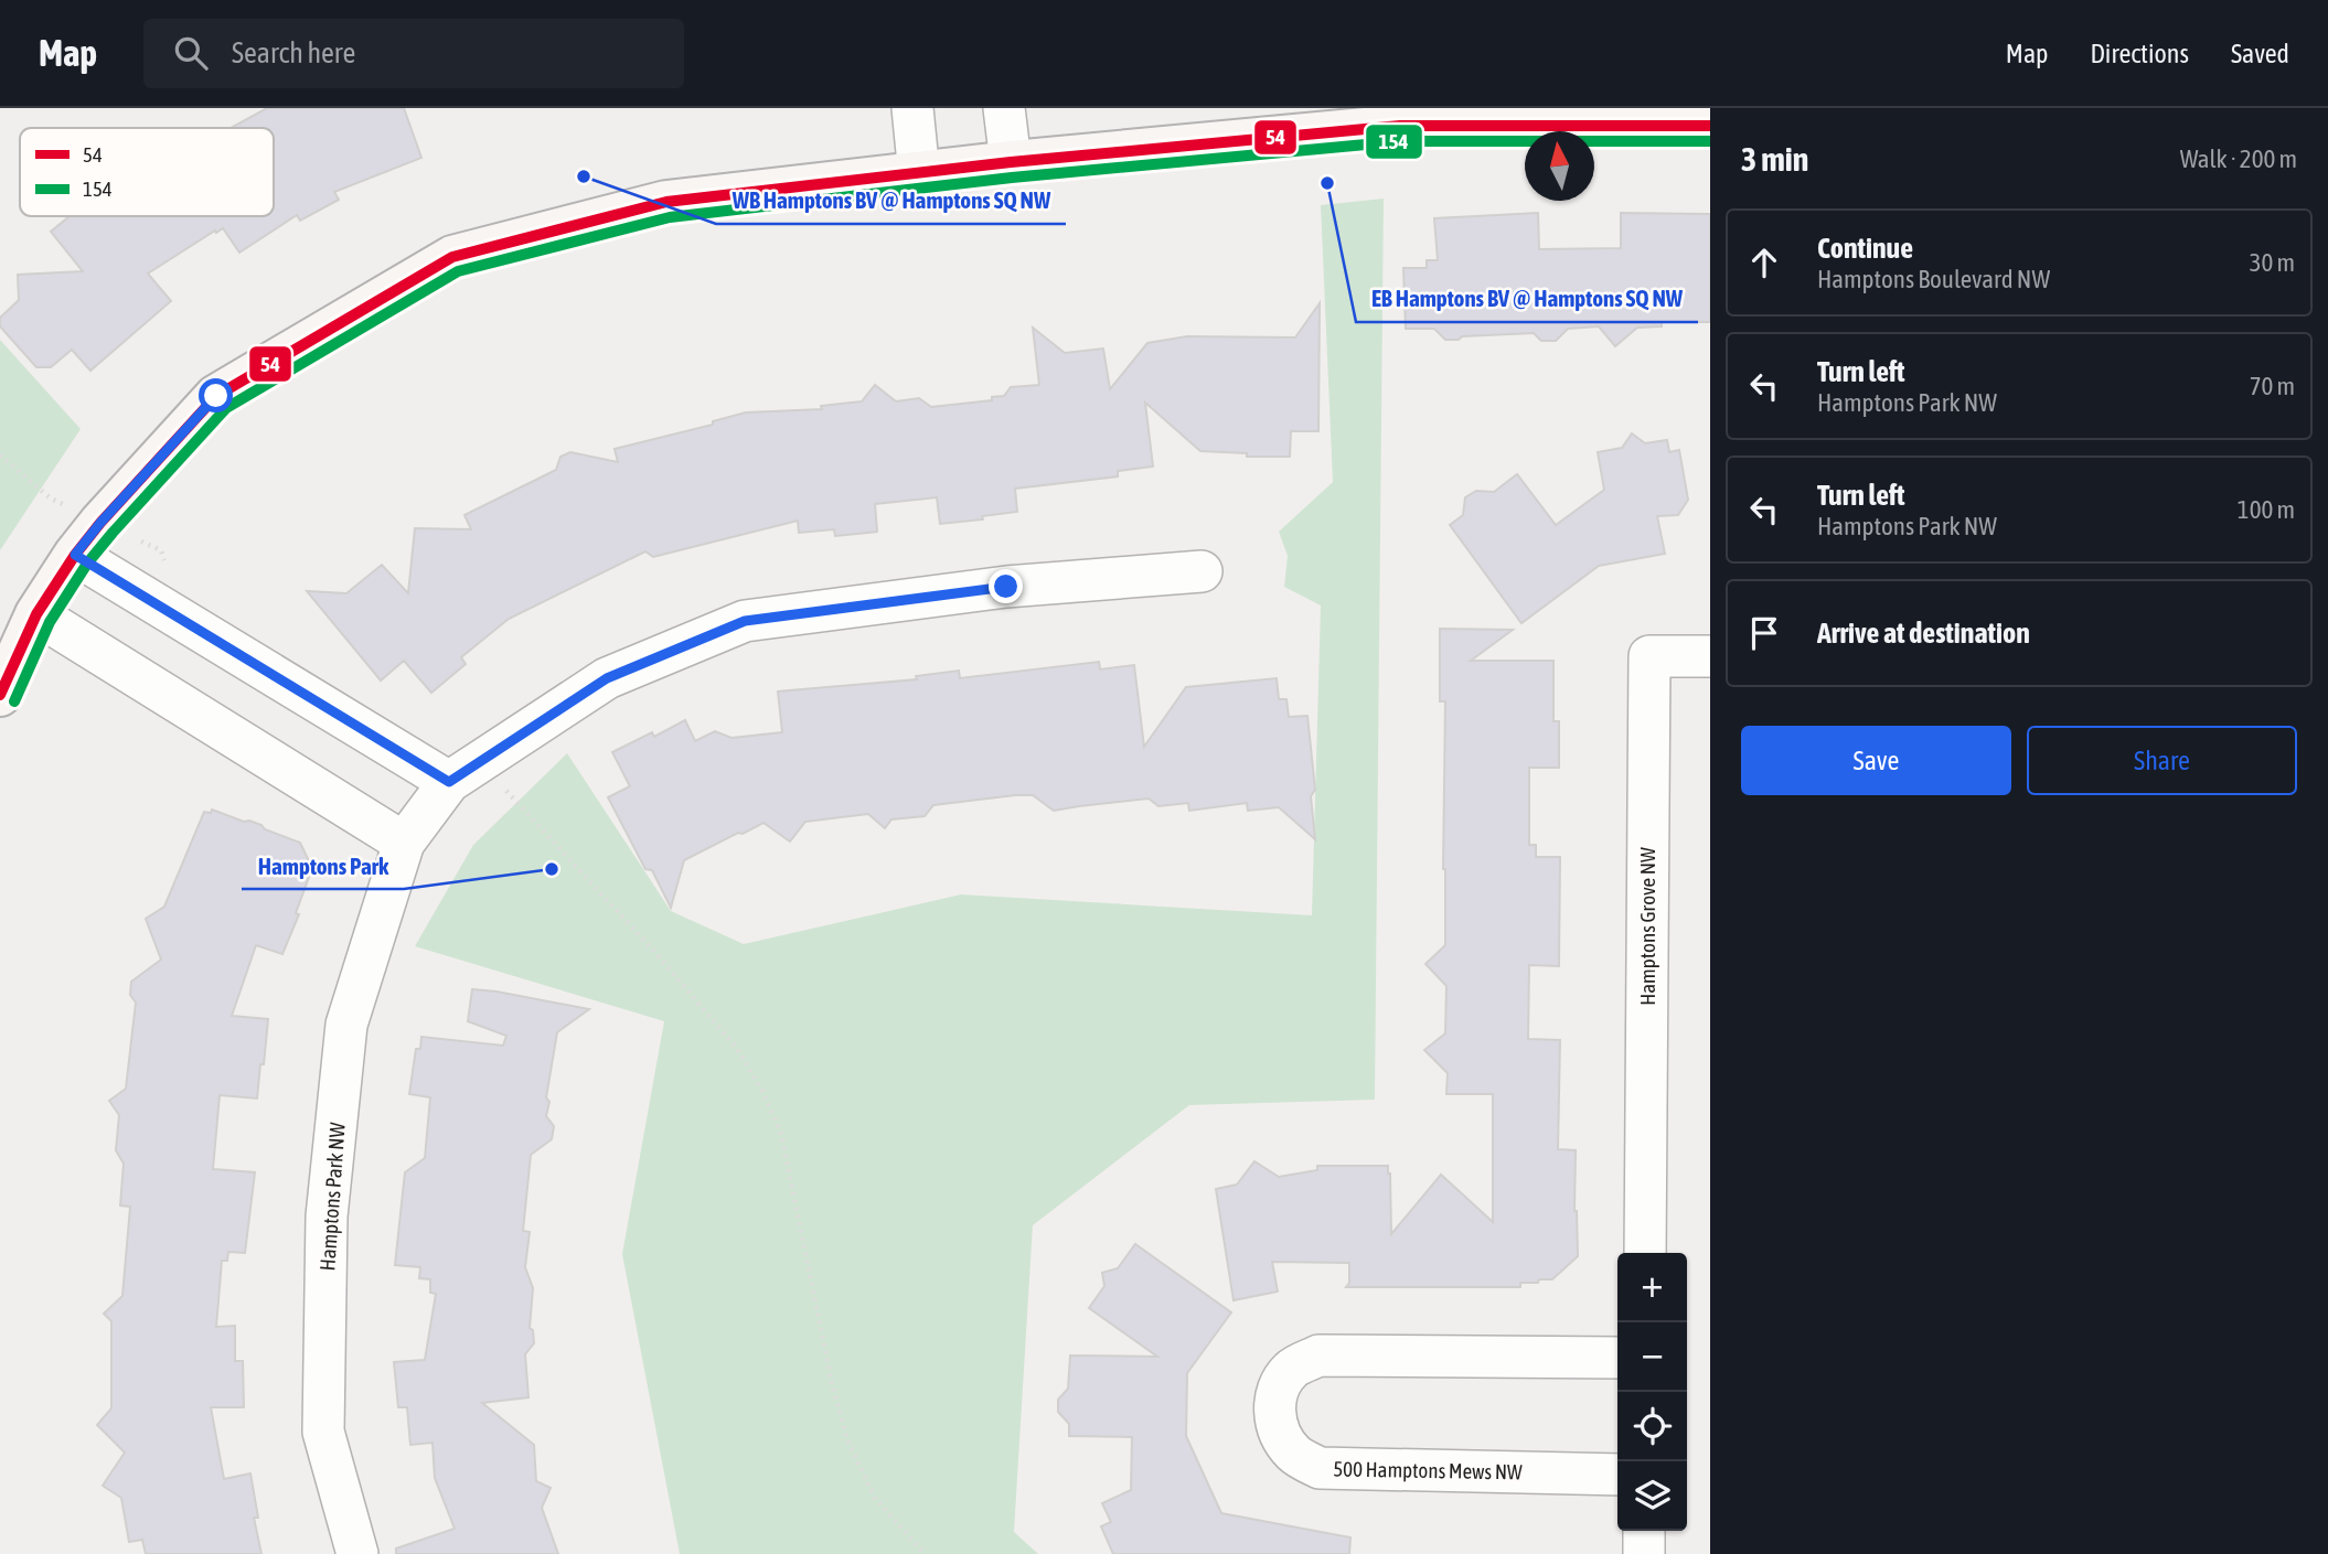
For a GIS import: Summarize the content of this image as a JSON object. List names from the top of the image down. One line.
{"streets":{"street":["Hamptons Grove NW","Hamptons Park NW","500 Hamptons Mews NW"]},"places":["WB Hamptons BV @ Hamptons SQ NW","EB Hamptons BV @ Hamptons SQ NW","Hamptons Park"],"lines":["transit line 54","transit line 154"],"legend":["54","154"],"north":"top","page":{"header":"Map","search":"Search here","nav":["Map","Directions","Saved"],"heading":["3 min","Walk · 200 m"],"list":[["Continue","Hamptons Boulevard NW","30 m"],["Turn left","Hamptons Park NW","70 m"],["Turn left","Hamptons Park NW","100 m"],"Arrive at destination"],"buttons":["Save","Share"],"map_buttons":["+","−"]}}
